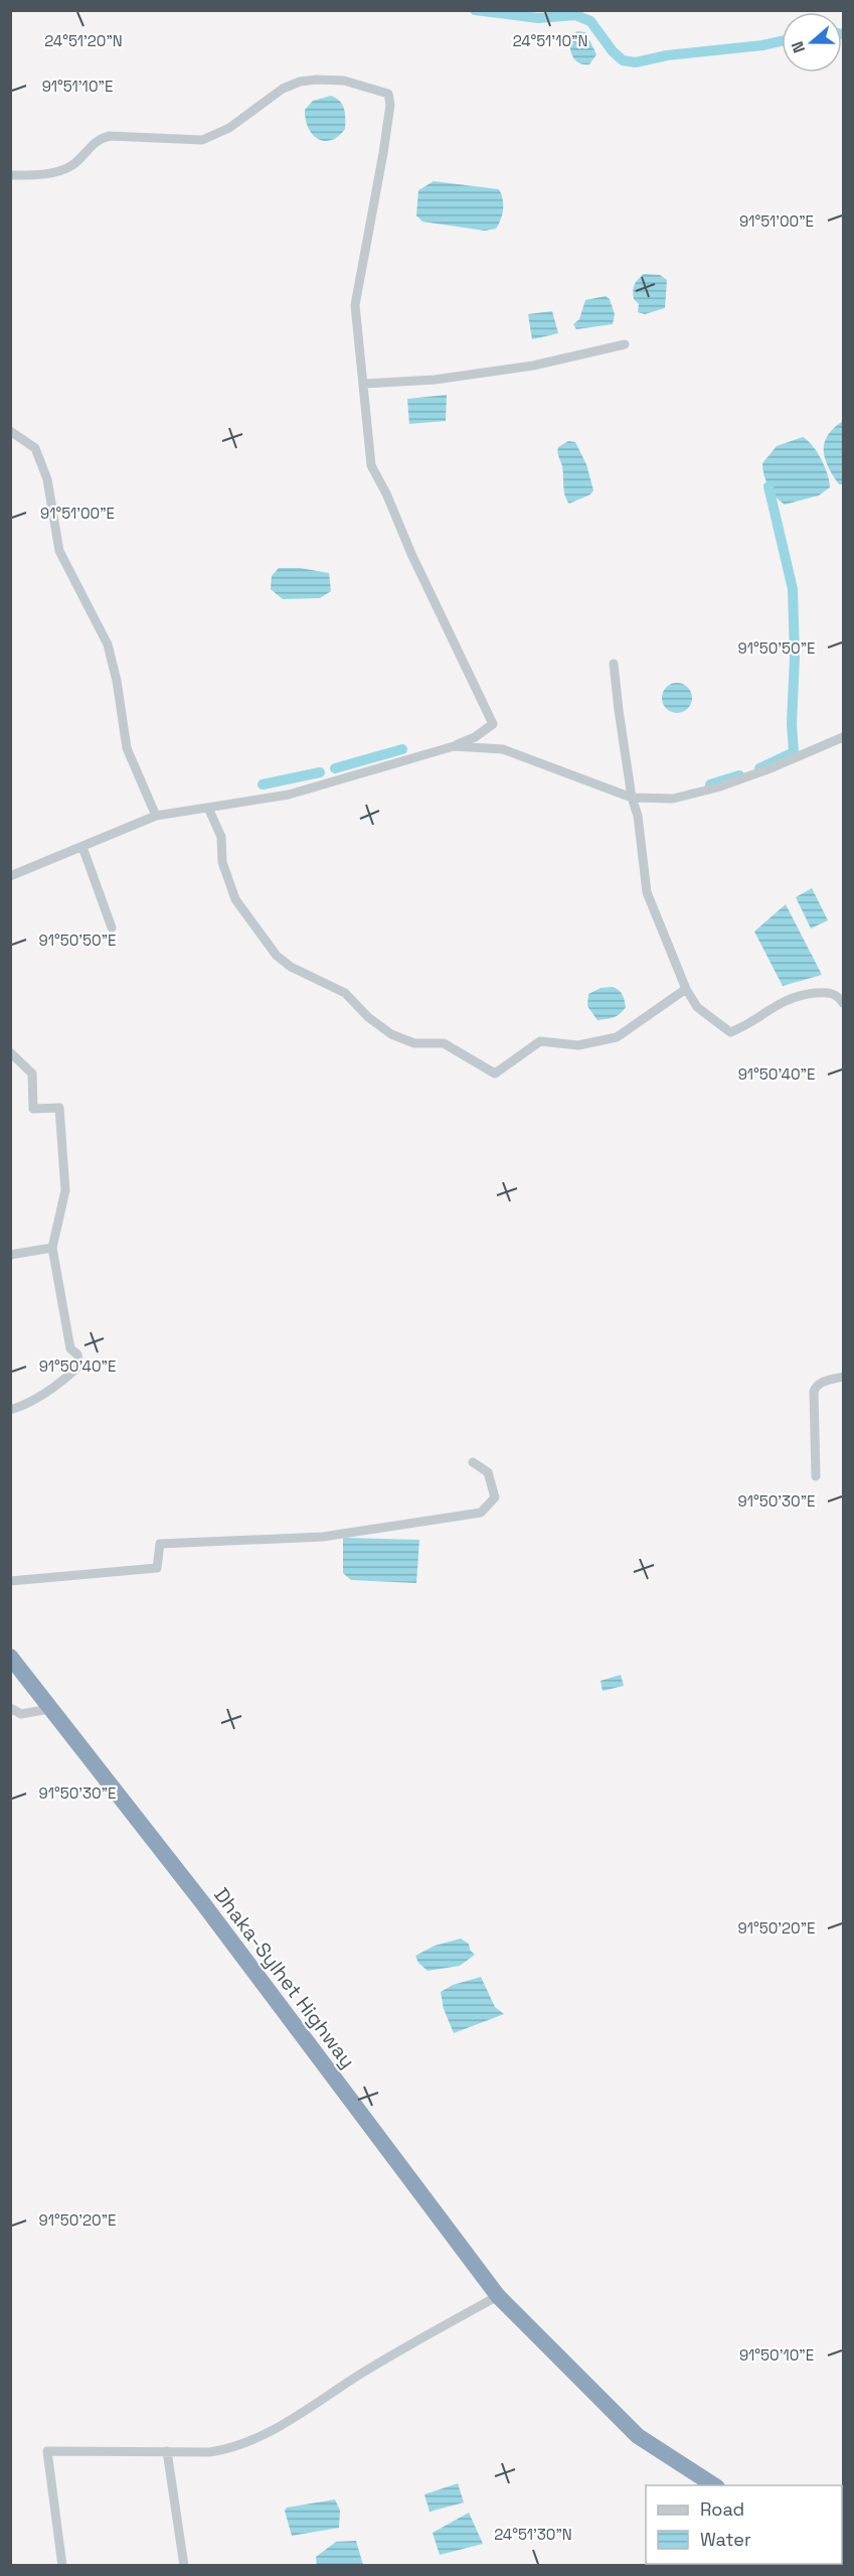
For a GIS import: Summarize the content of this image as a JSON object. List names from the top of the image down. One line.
{"streets":{"highway":["Dhaka-Sylhet Highway"]},"legend":["Road","Water"],"north":"left","coordinates":["24°51'10\"N","24°51'20\"N","91°51'10\"E","91°51'00\"E","91°50'50\"E","91°50'40\"E","91°50'30\"E","91°50'20\"E","91°50'10\"E","24°51'30\"N"]}
